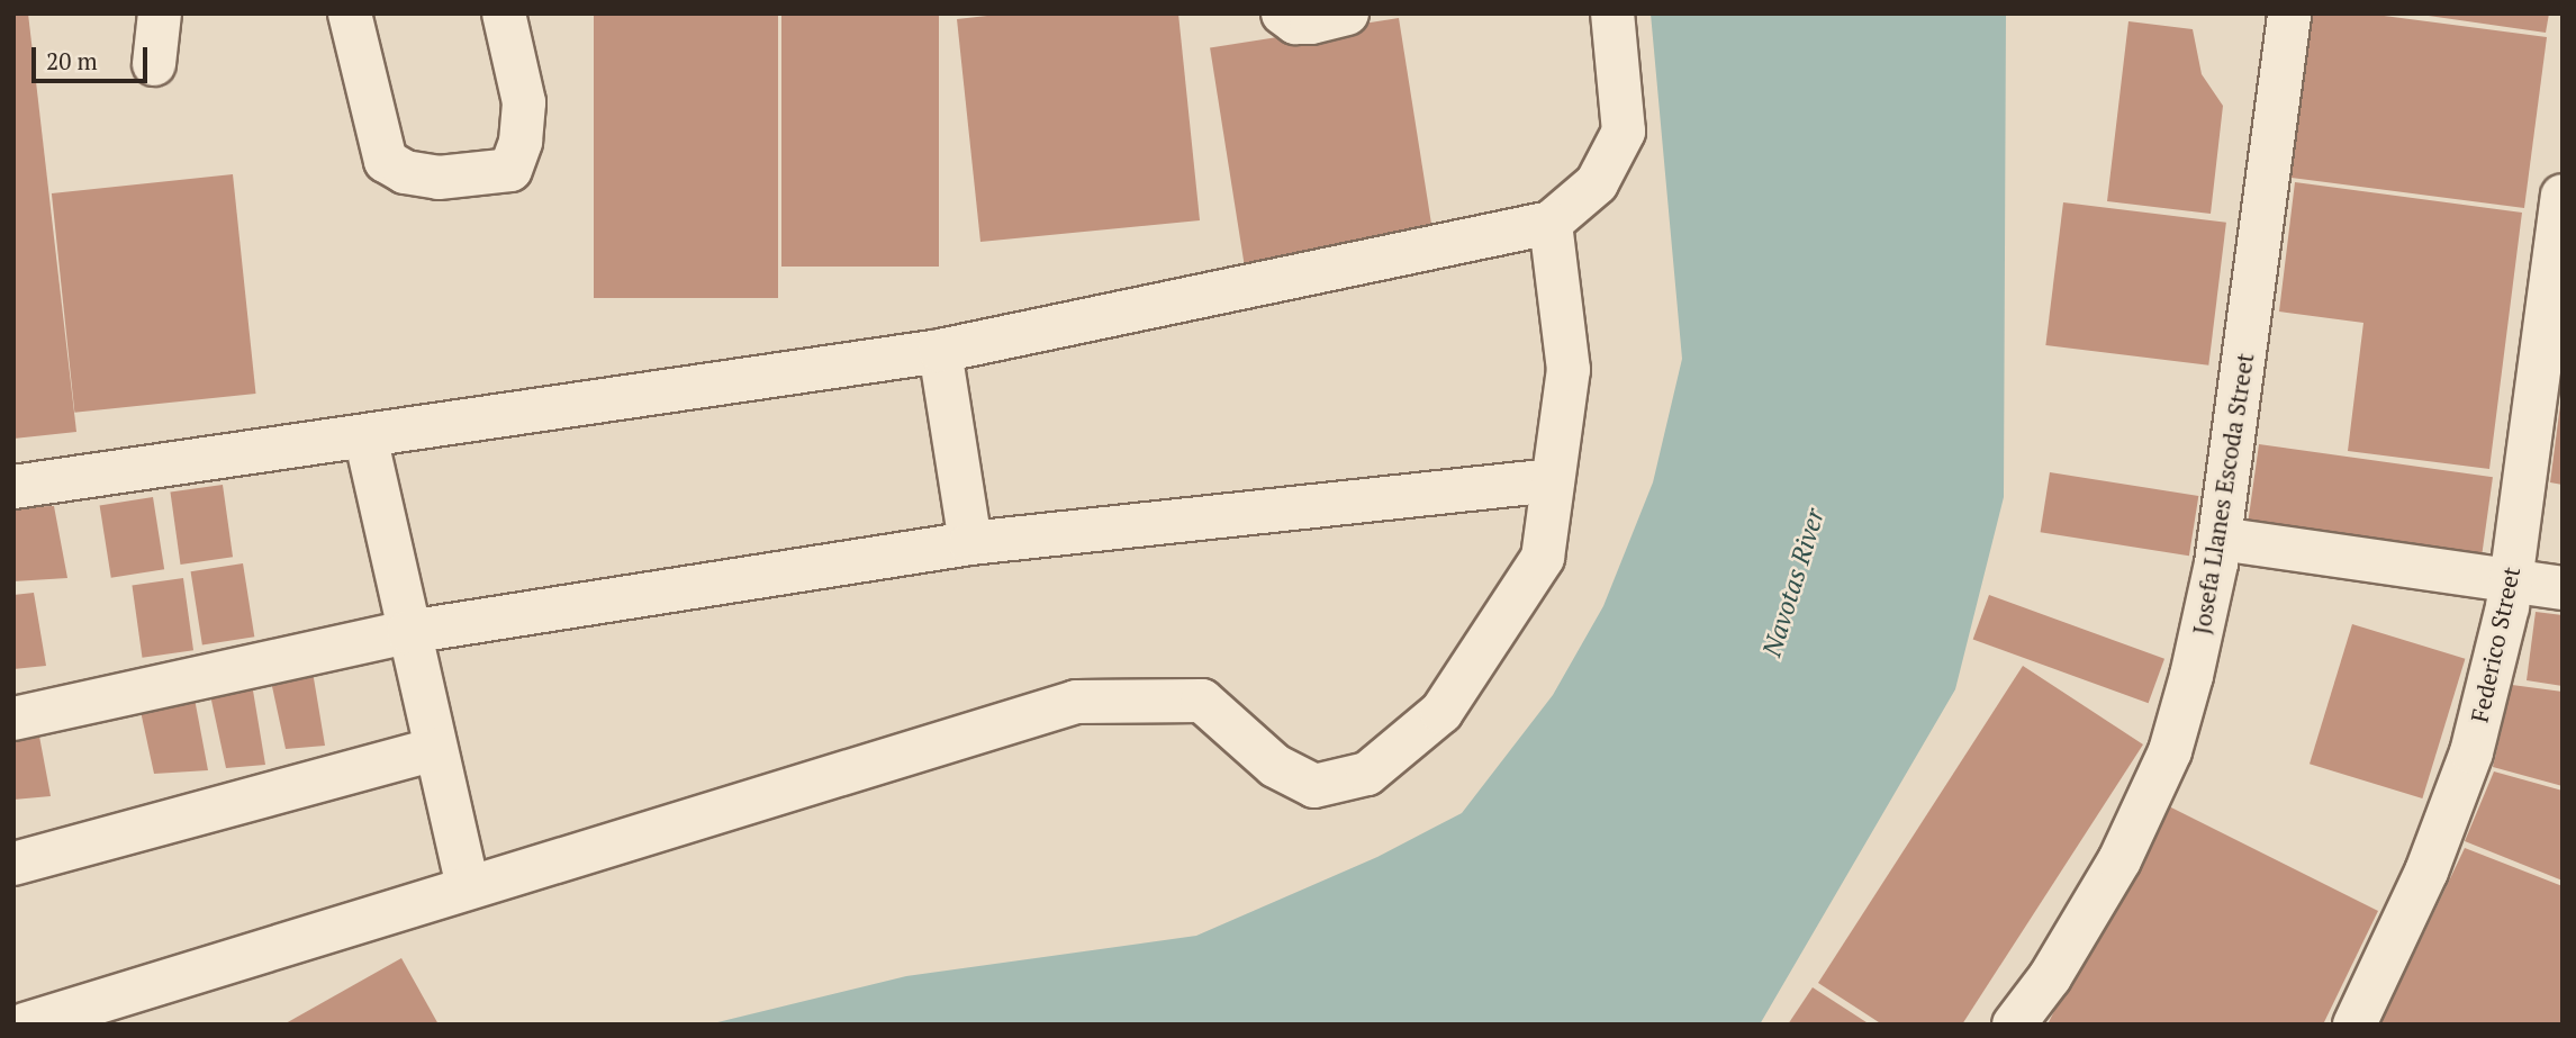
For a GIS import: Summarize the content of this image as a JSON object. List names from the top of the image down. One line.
{"streets":{"street":["Josefa Llanes Escoda Street","Federico Street"]},"water":["Navotas River"],"scale_bar":"20 m"}
